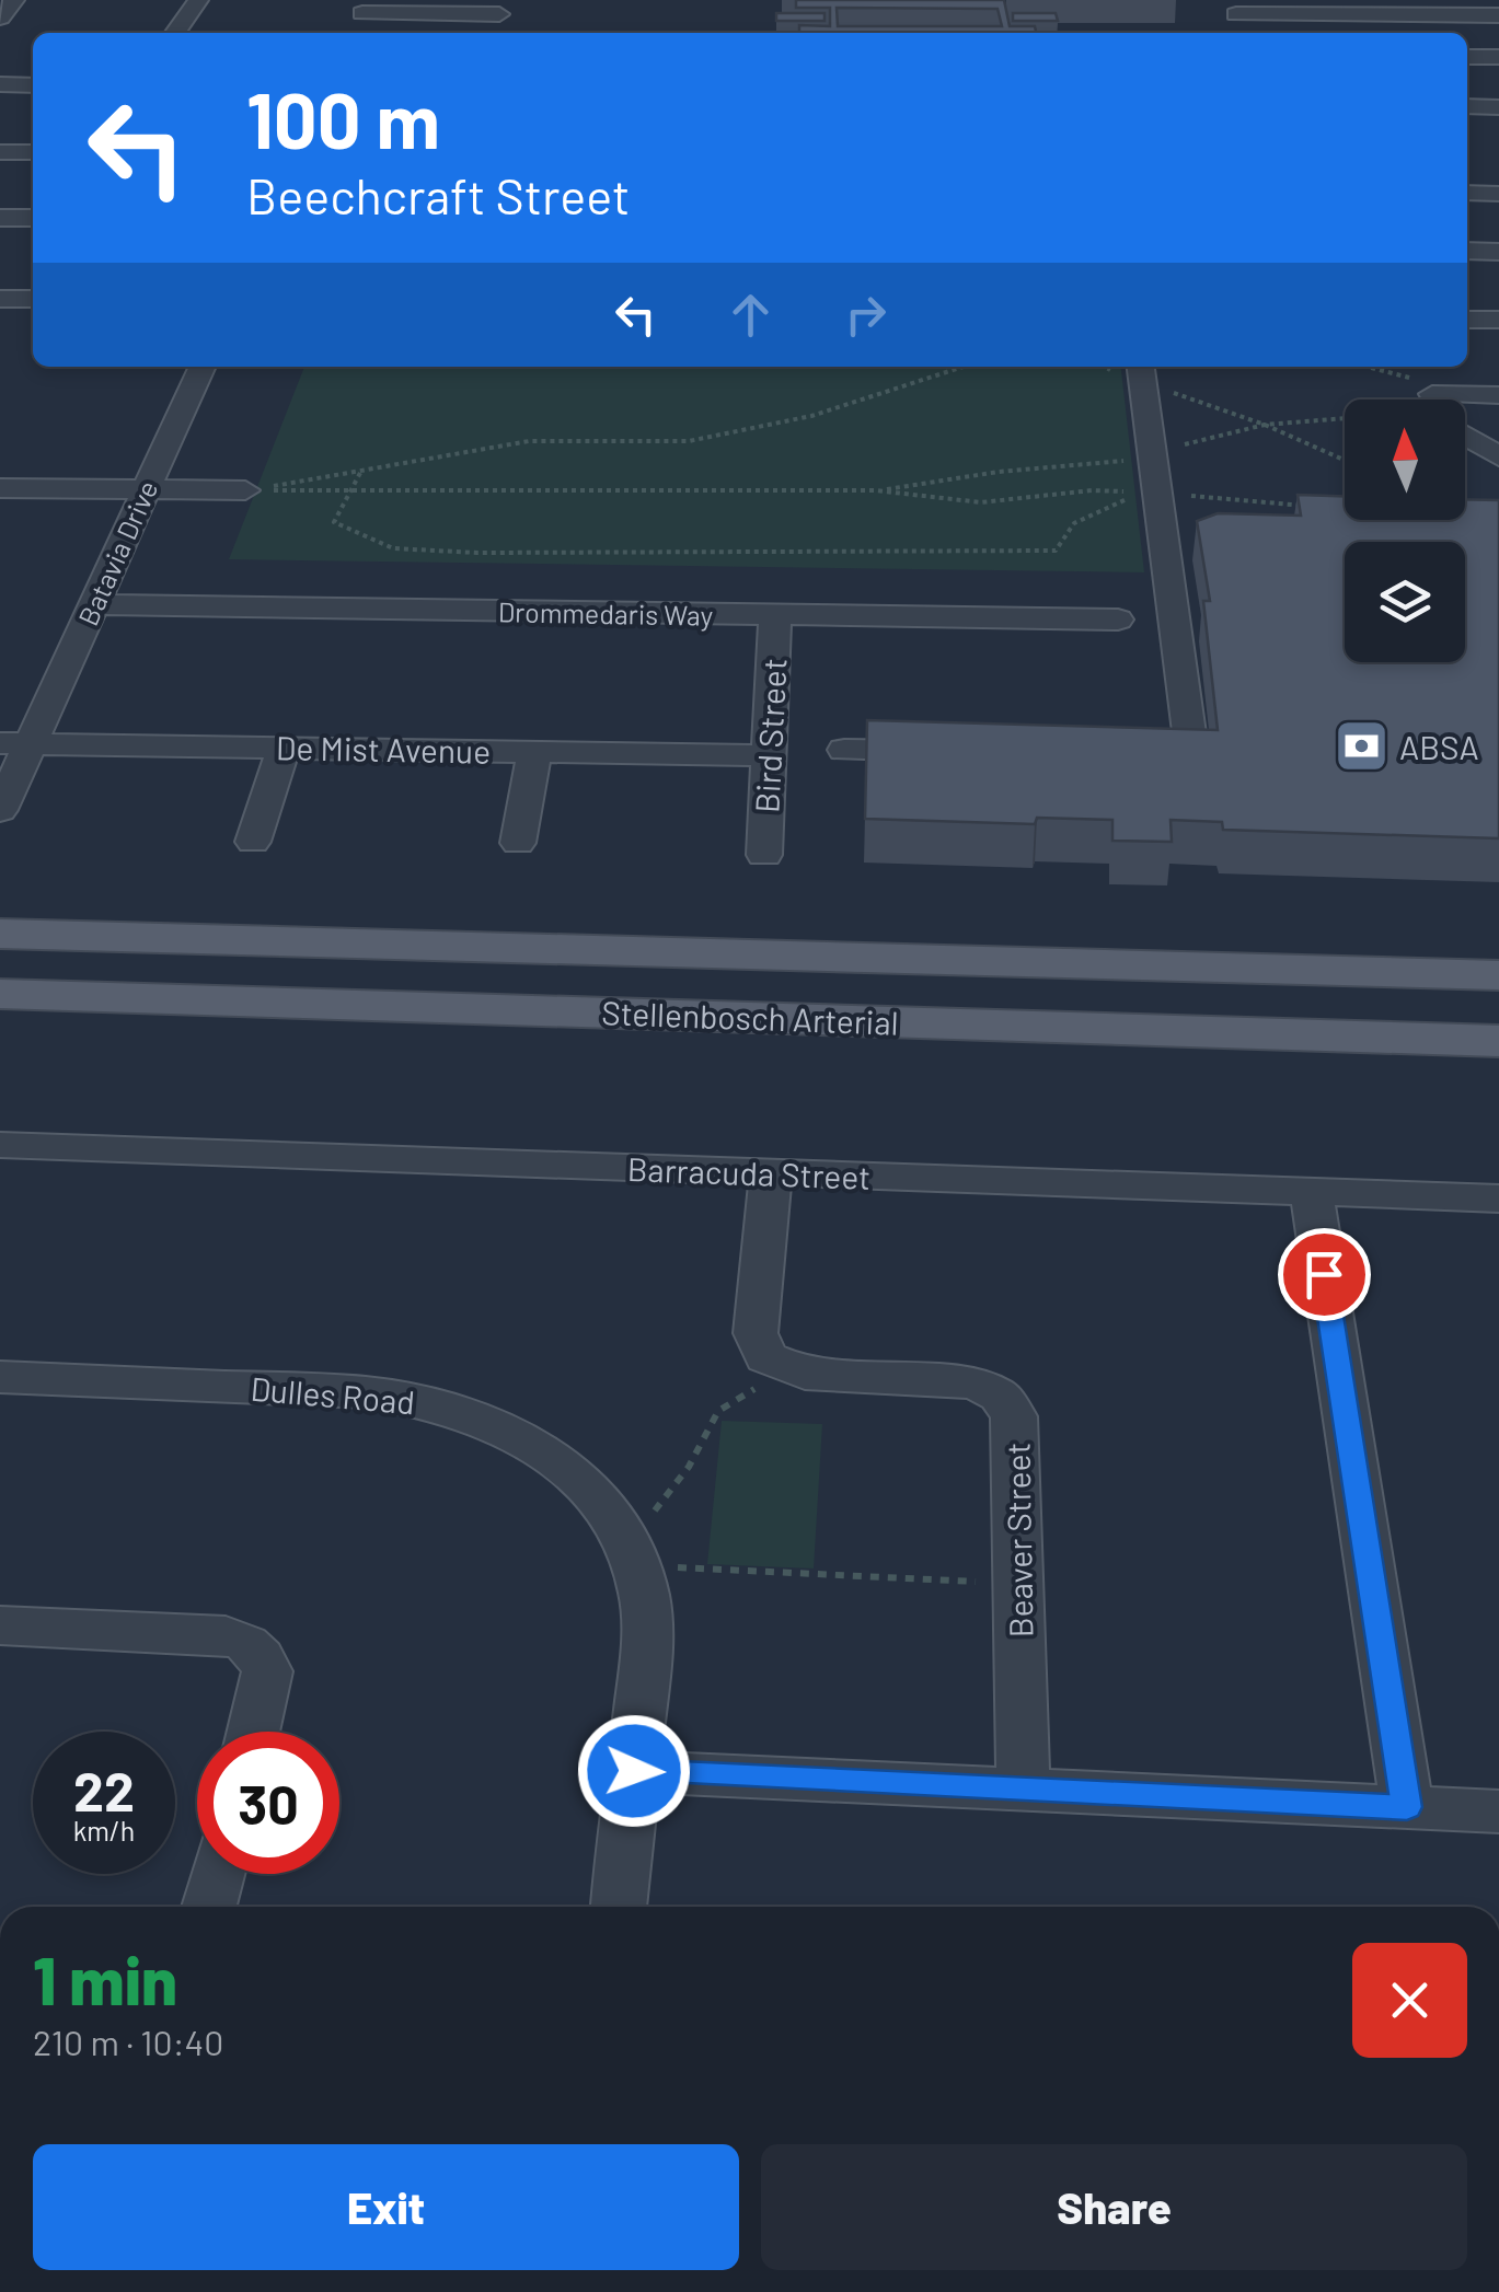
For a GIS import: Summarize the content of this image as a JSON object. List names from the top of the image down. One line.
{"streets":{"main road":["Stellenbosch Arterial"],"street":["Batavia Drive","Drommedaris Way","Bird Street","De Mist Avenue","Barracuda Street","Dulles Road","Beaver Street"]},"crossings":[["Batavia Drive","Drommedaris Way"],["Batavia Drive","De Mist Avenue"],["Drommedaris Way","Bird Street"],["Bird Street","De Mist Avenue"]],"places":{"bank":["ABSA"]},"north":"top","page":{"turn":["100 m","Beechcraft Street"],"speed":"22 km/h","limit":"30","heading":["1 min","210 m · 10:40"],"buttons":["Exit","Share"]}}
